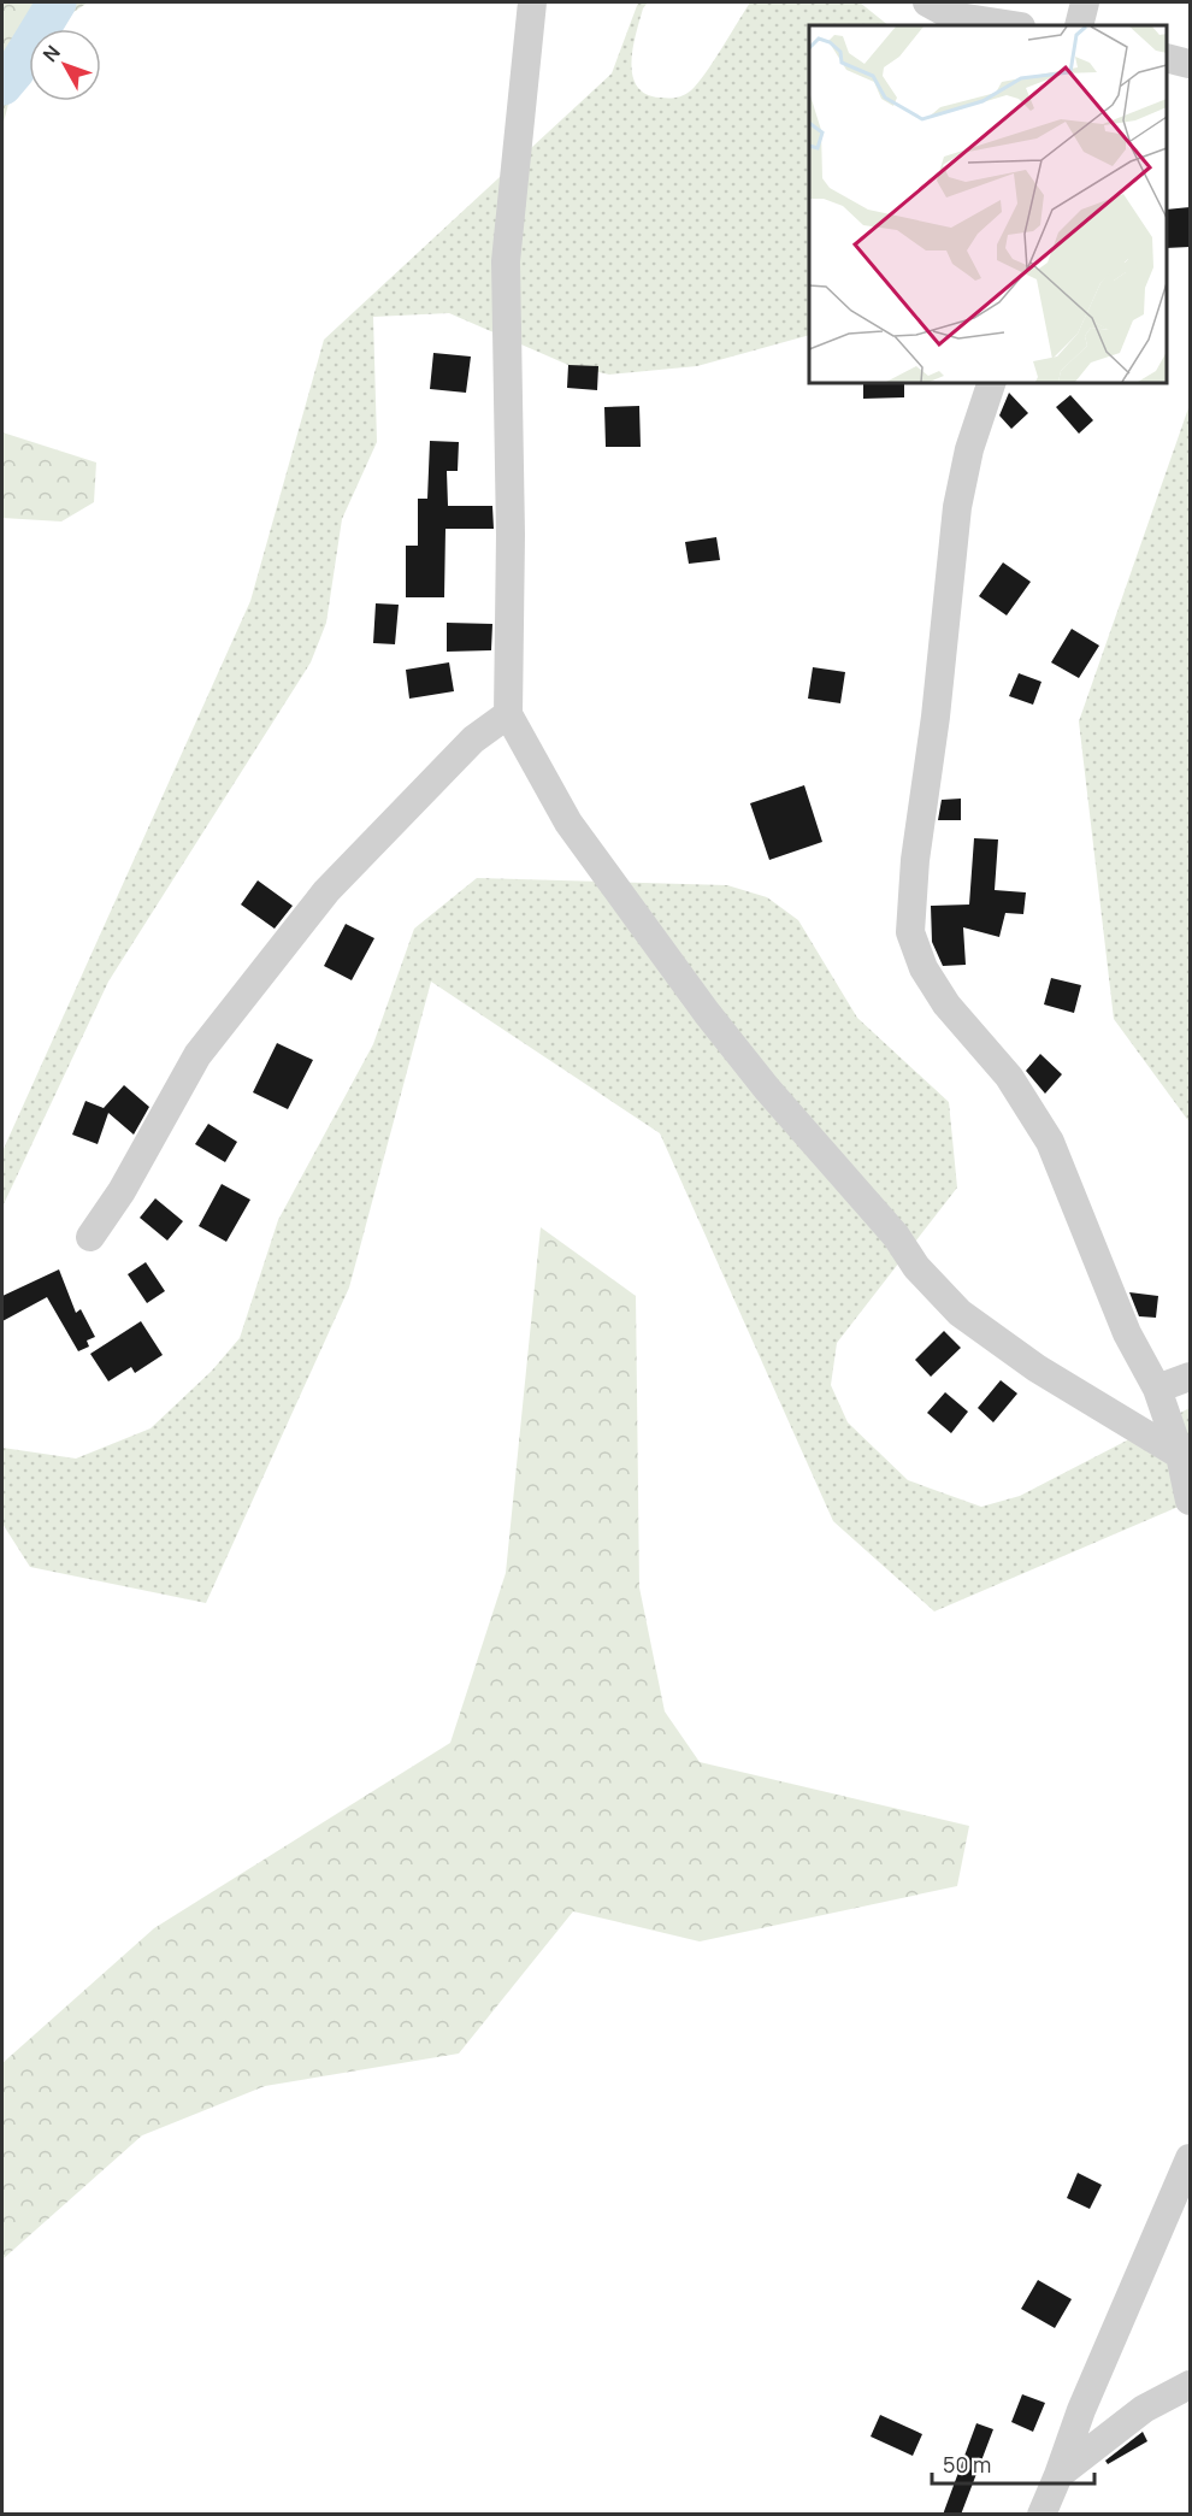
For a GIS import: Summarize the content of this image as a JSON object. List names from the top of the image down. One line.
{"scale_bar":"50 m","north":"top left"}
